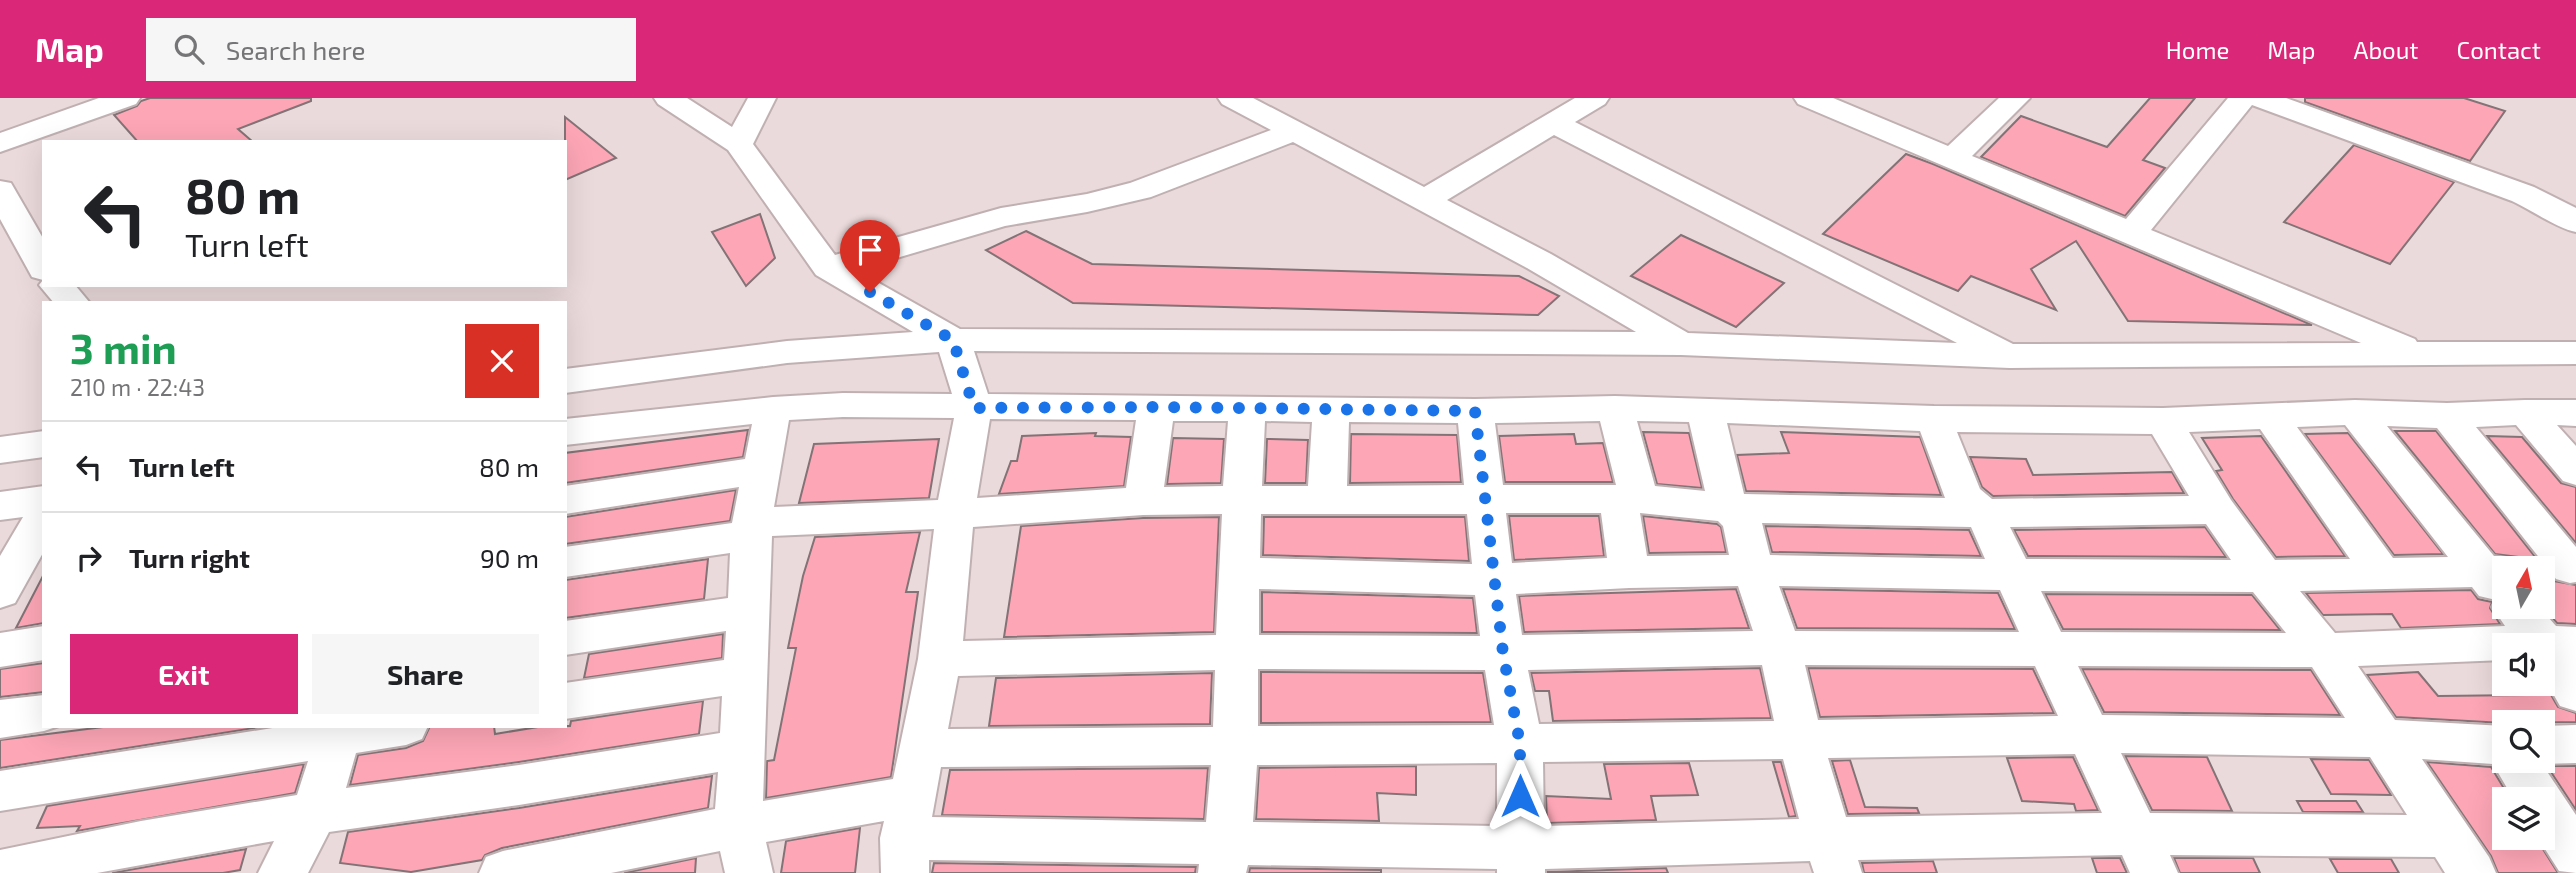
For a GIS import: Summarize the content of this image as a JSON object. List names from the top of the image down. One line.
{"north":"top","page":{"header":"Map","search":"Search here","nav":["Home","Map","About","Contact"],"turn":["80 m","Turn left"],"heading":["3 min","210 m · 22:43"],"list":[{"name":"Turn left","value":"80 m"},{"name":"Turn right","value":"90 m"}],"buttons":["Exit","Share"]}}
